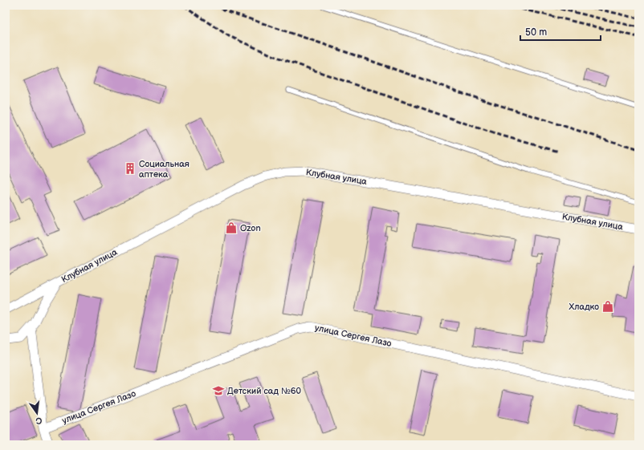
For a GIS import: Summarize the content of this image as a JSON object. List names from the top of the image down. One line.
{"streets":{"street":["Клубная улица","улица Сергея Лазо"]},"places":{"building":["Социальная аптека"],"shop":["Ozon","Хладко"],"school or university":["Детский сад №60"]},"scale_bar":"50 m","north":"bottom"}
